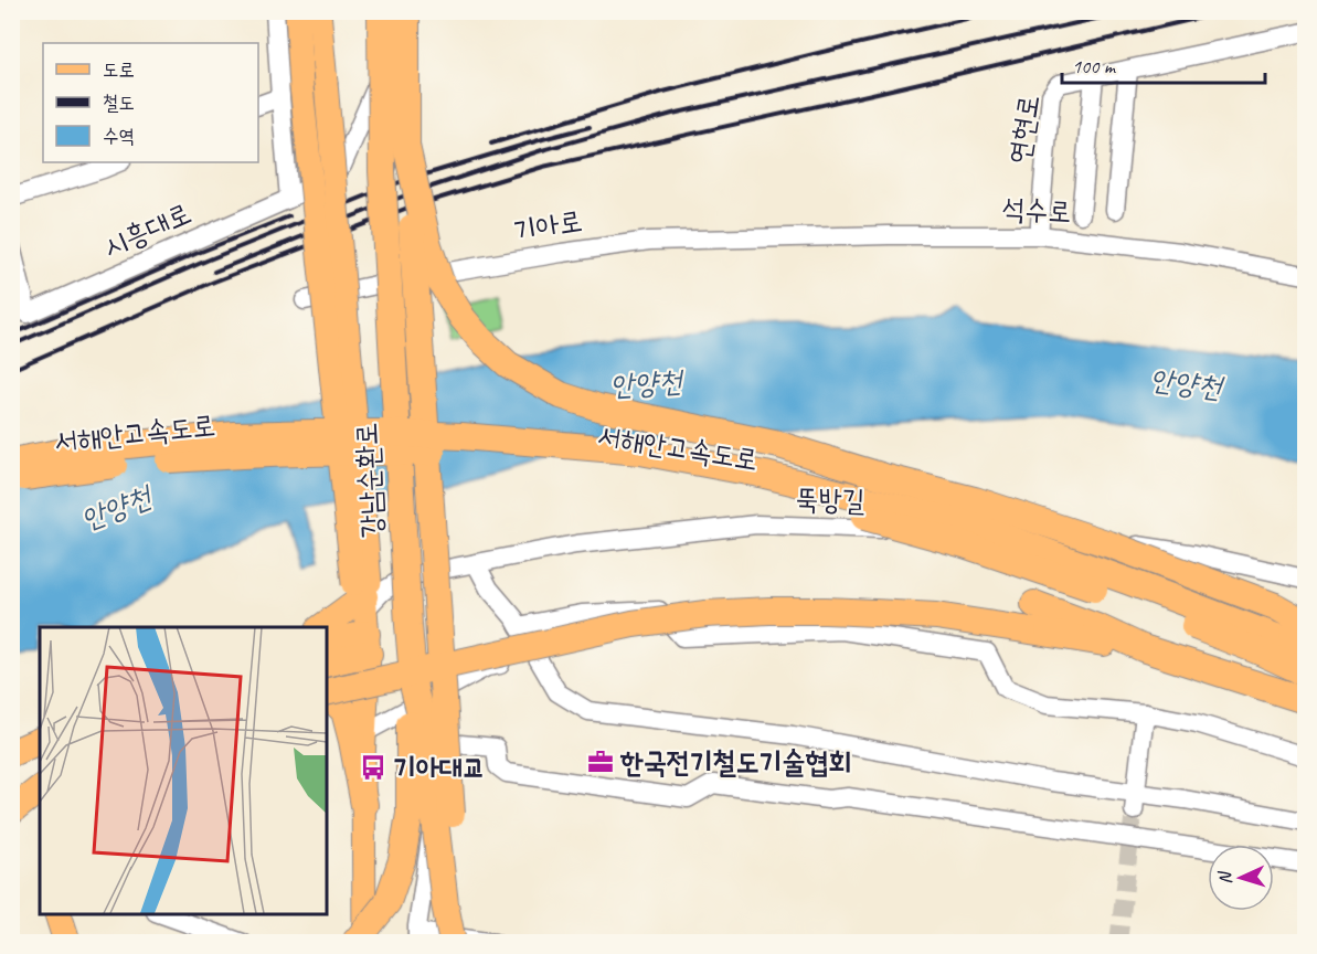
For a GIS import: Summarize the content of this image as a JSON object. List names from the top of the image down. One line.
{"streets":{"highway":["서해안고속도로","강남순환로"],"street":["연현로","석수로","기아로","시흥대로","뚝방길"]},"crossings":[["연현로","석수로"],["석수로","기아로"]],"water":["안양천"],"places":{"office":["한국전기철도기술협회"],"bus stop":["기아대교"]},"legend":["도로","철도","수역"],"scale_bar":"100 m","north":"left"}
